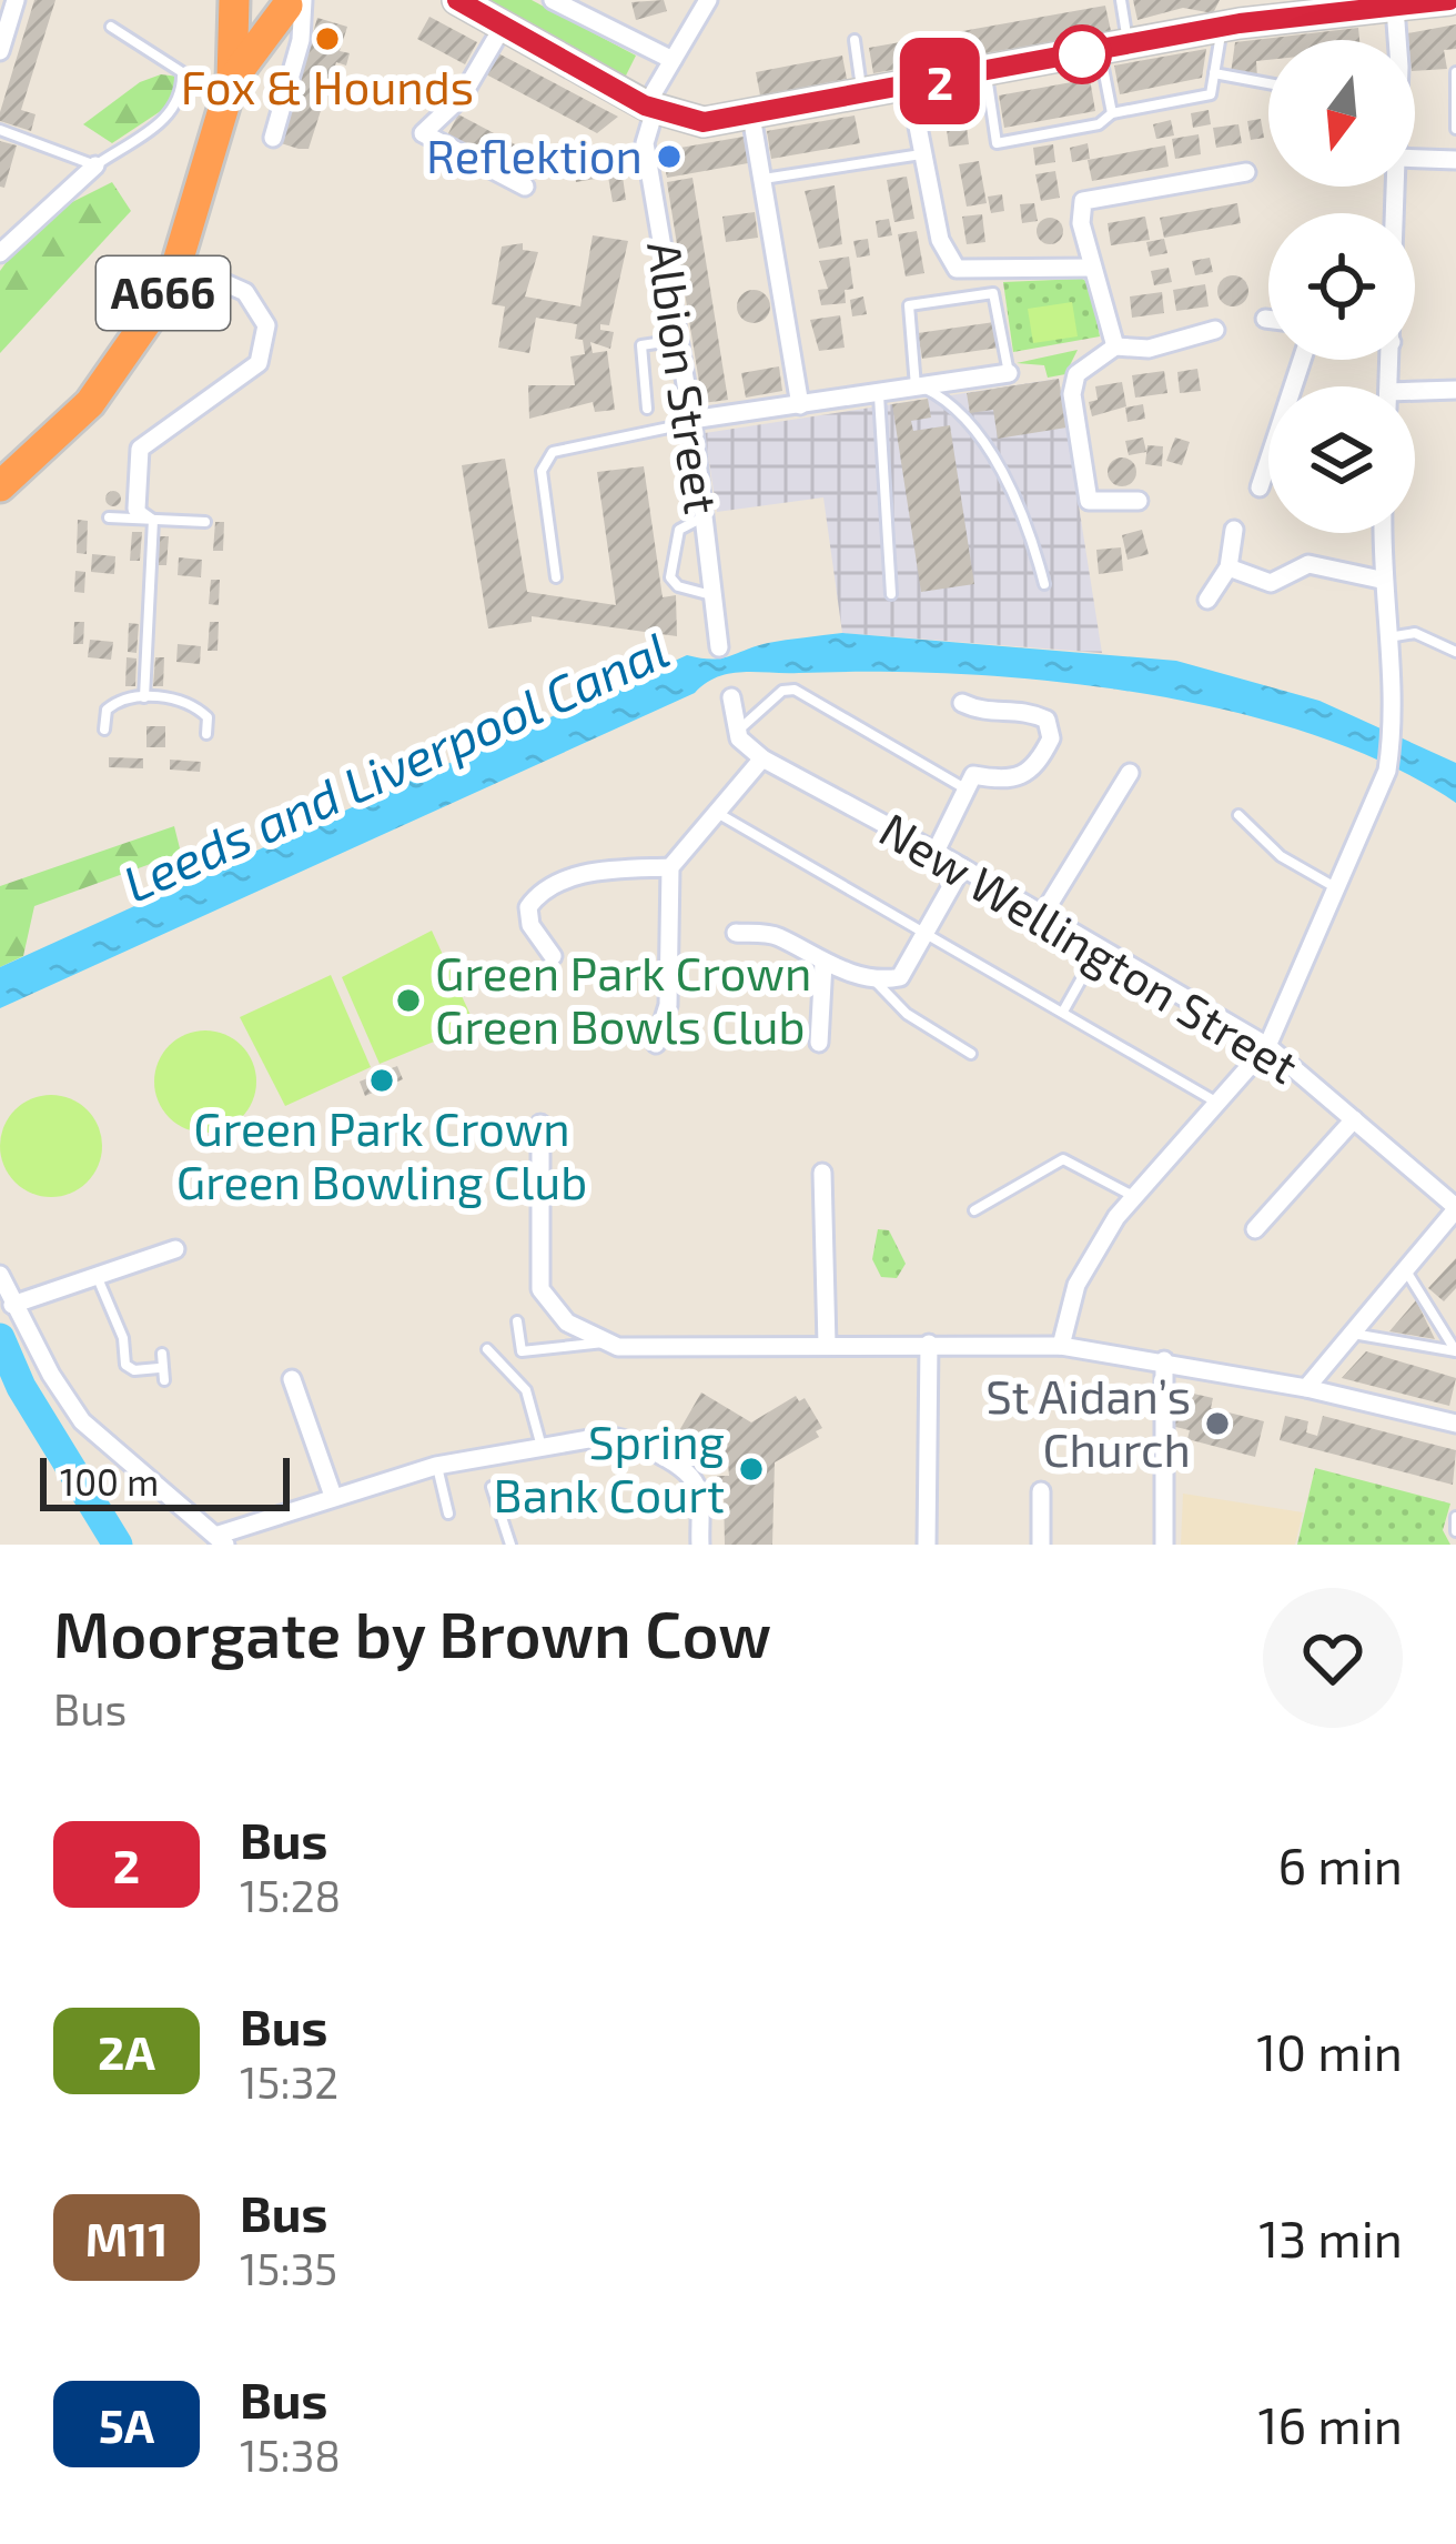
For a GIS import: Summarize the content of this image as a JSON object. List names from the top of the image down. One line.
{"streets":{"highway":["A666"],"street":["Albion Street","New Wellington Street"]},"water":["Leeds and Liverpool Canal"],"places":["Fox & Hounds","Reflektion","Green Park Crown Green Bowls Club","Green Park Crown Green Bowling Club","St Aidan’s Church","Spring Bank Court"],"lines":["bus line 2"],"scale_bar":"100 m","north":"bottom","page":{"on_map":"2","scale":"100 m","heading":["Moorgate by Brown Cow","Bus"],"list":[{"mark":"2","name":"Bus","note":"15:28","value":"6 min"},{"mark":"2A","name":"Bus","note":"15:32","value":"10 min"},{"mark":"M11","name":"Bus","note":"15:35","value":"13 min"},{"mark":"5A","name":"Bus","note":"15:38","value":"16 min"}]}}
